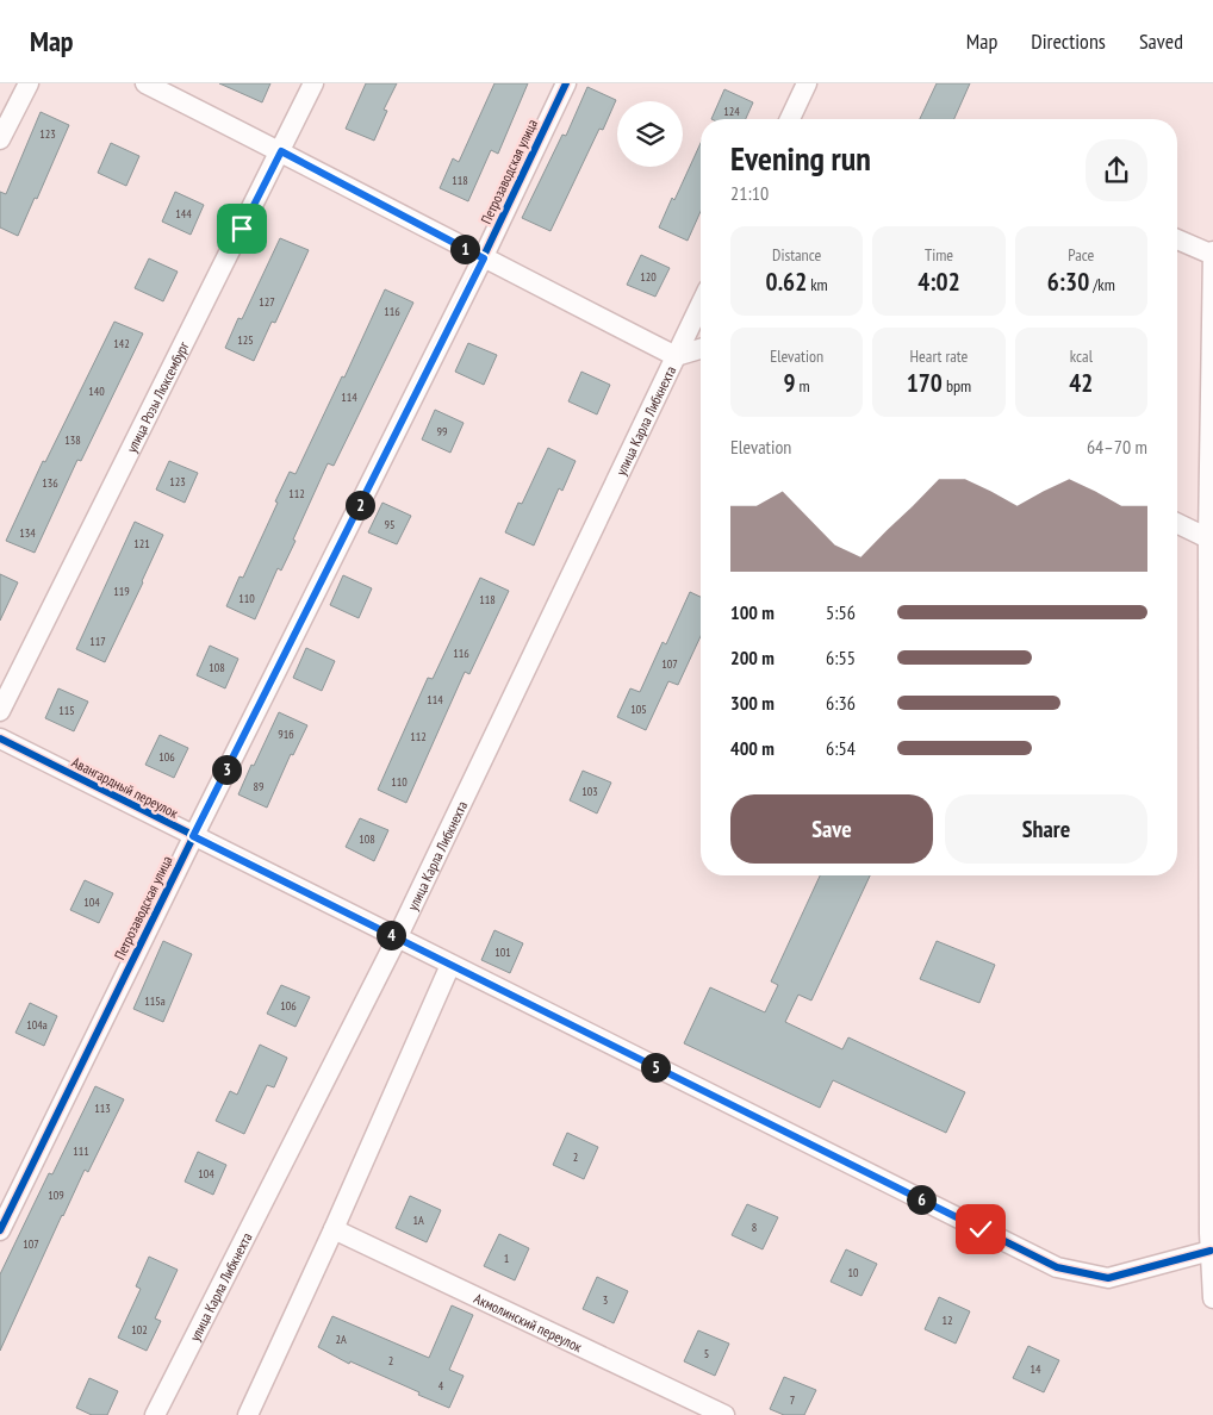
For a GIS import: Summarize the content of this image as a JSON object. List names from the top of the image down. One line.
{"streets":{"street":["Петрозаводская улица","улица Розы Люксембург","улица Карла Либкнехта","Авангардный переулок","Акмолинский переулок"]},"crossings":[["Петрозаводская улица","Авангардный переулок"],["улица Карла Либкнехта","Авангардный переулок"]],"house_numbers":["124","123","118","144","120","127","116","125","142","140","114","99","138","123","136","112","95","134","121","119","110","118","117","116","107","108","114","105","115","91б","112","106","110","89","103","108","104","101","115а","106","104а","113","111","2","104","109","1А","8","107","1","10","3","12","102","2А","5","2","14","4","7"],"page":{"header":"Map","nav":["Map","Directions","Saved"],"heading":["Evening run","21:10"],"stats":[["Distance","0.62 km"],["Time","4:02"],["Pace","6:30 /km"],["Elevation","9 m"],["Heart rate","170 bpm"],["kcal","42"]],"pins":["1","2","3","4","5","6"],"chart":["Elevation","64–70 m"],"list":[{"name":"100 m","note":"5:56"},{"name":"200 m","note":"6:55"},{"name":"300 m","note":"6:36"},{"name":"400 m","note":"6:54"}],"buttons":["Save","Share"]}}
